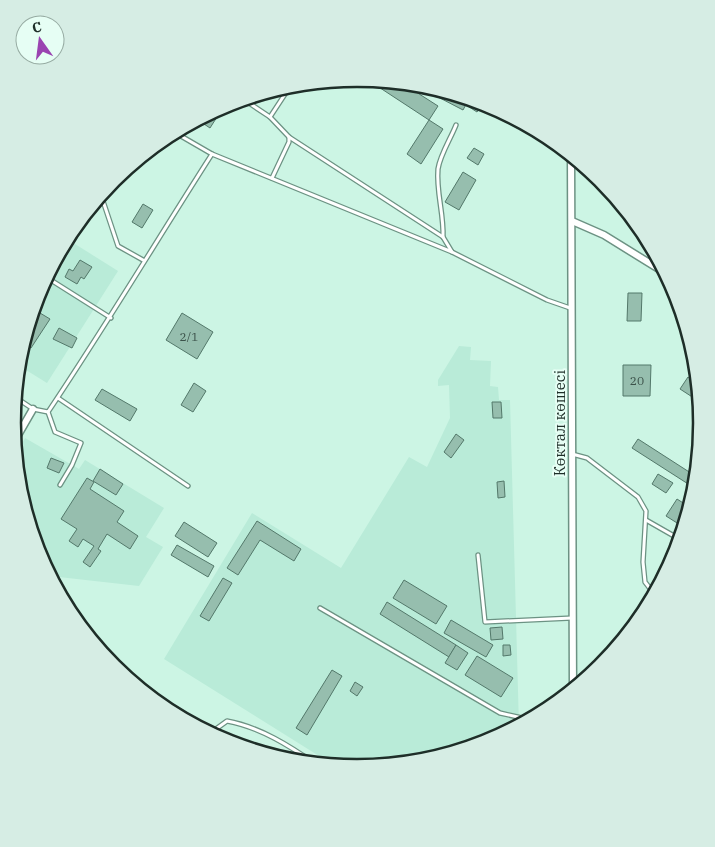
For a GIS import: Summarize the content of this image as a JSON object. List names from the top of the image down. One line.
{"streets":{"street":["Көктал көшесі"]},"house_numbers":["2/1","20"],"north":"top"}
